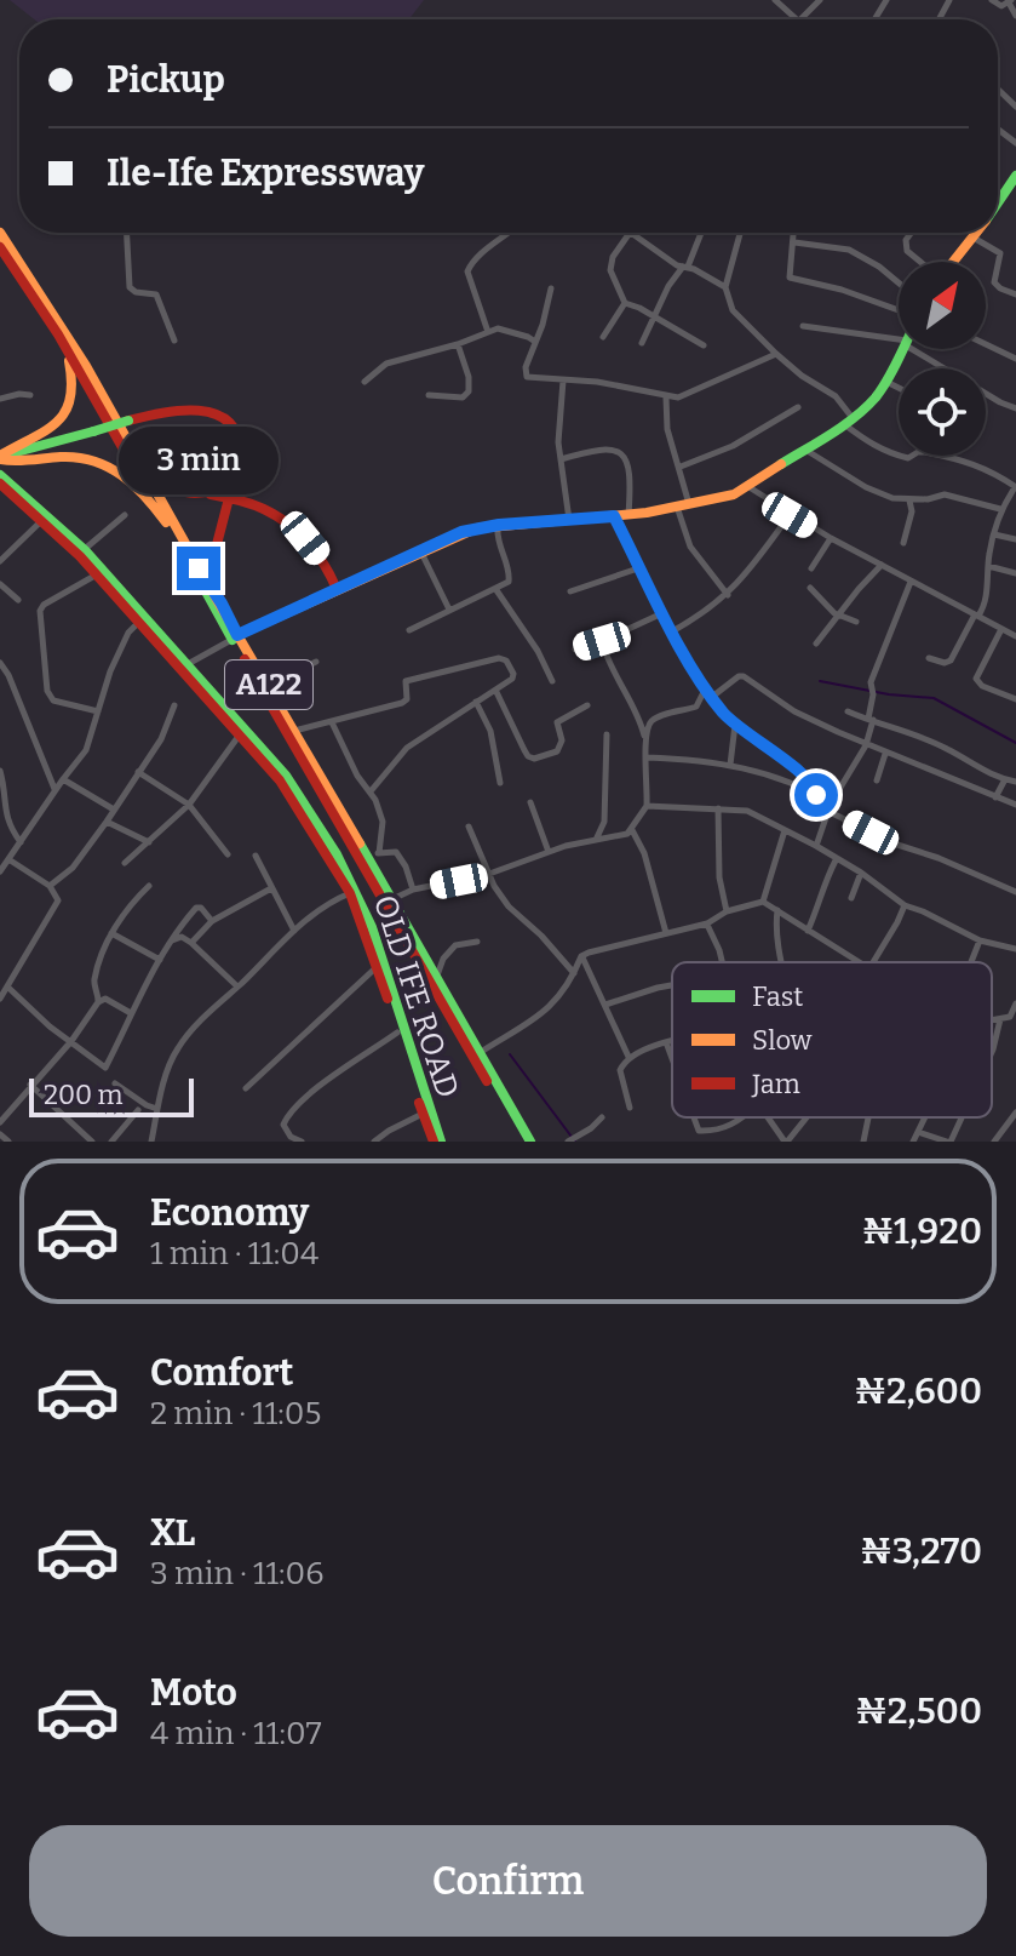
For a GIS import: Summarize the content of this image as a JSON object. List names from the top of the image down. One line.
{"streets":{"main road":["A122","OLD IFE ROAD"]},"legend":["Fast","Slow","Jam"],"scale_bar":"200 m","north":"top right","page":{"banner":["Pickup","Ile-Ife Expressway"],"bubble":"3 min","scale":"200 m","list":[{"name":"Economy","note":"1 min · 11:04","value":"₦1,920"},{"name":"Comfort","note":"2 min · 11:05","value":"₦2,600"},{"name":"XL","note":"3 min · 11:06","value":"₦3,270"},{"name":"Moto","note":"4 min · 11:07","value":"₦2,500"}],"buttons":"Confirm"}}
